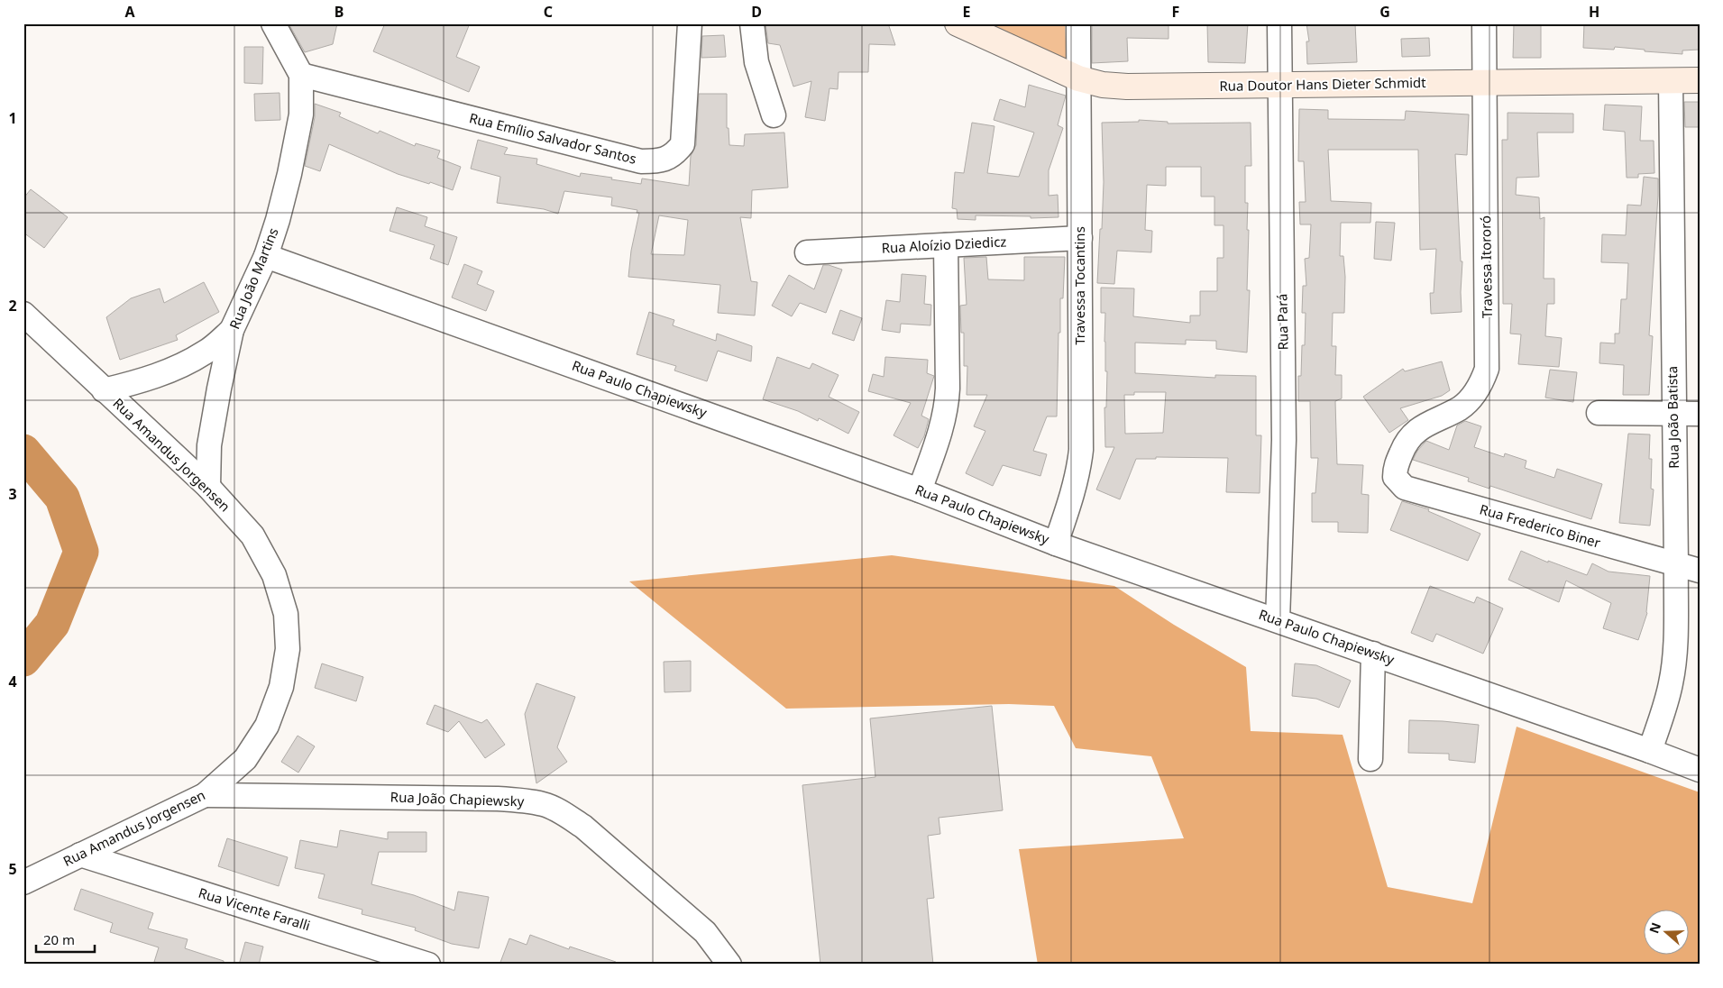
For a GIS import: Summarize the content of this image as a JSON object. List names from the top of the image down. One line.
{"streets":{"street":["Rua Doutor Hans Dieter Schmidt","Rua Emílio Salvador Santos","Rua Aloízio Dziedicz","Travessa Itororó","Rua João Martins","Travessa Tocantins","Rua Pará","Rua Paulo Chapiewsky","Rua João Batista","Rua Amandus Jorgensen","Rua Frederico Biner","Rua João Chapiewsky","Rua Vicente Faralli"]},"crossings":[["Rua Doutor Hans Dieter Schmidt","Travessa Itororó"],["Rua Doutor Hans Dieter Schmidt","Travessa Tocantins"],["Rua Doutor Hans Dieter Schmidt","Rua Pará"],["Rua Doutor Hans Dieter Schmidt","Rua João Batista"],["Rua Emílio Salvador Santos","Rua João Martins"],["Rua Aloízio Dziedicz","Travessa Tocantins"],["Travessa Itororó","Rua Frederico Biner"],["Rua João Martins","Rua Paulo Chapiewsky"],["Rua João Martins","Rua Amandus Jorgensen"],["Travessa Tocantins","Rua Paulo Chapiewsky"],["Rua Pará","Rua Paulo Chapiewsky"],["Rua Paulo Chapiewsky","Rua João Batista"],["Rua João Batista","Rua Frederico Biner"],["Rua Amandus Jorgensen","Rua João Chapiewsky"],["Rua Amandus Jorgensen","Rua Vicente Faralli"]],"scale_bar":"20 m","north":"left","grid":{"columns":["A","B","C","D","E","F","G","H"],"rows":["1","2","3","4","5"]}}
